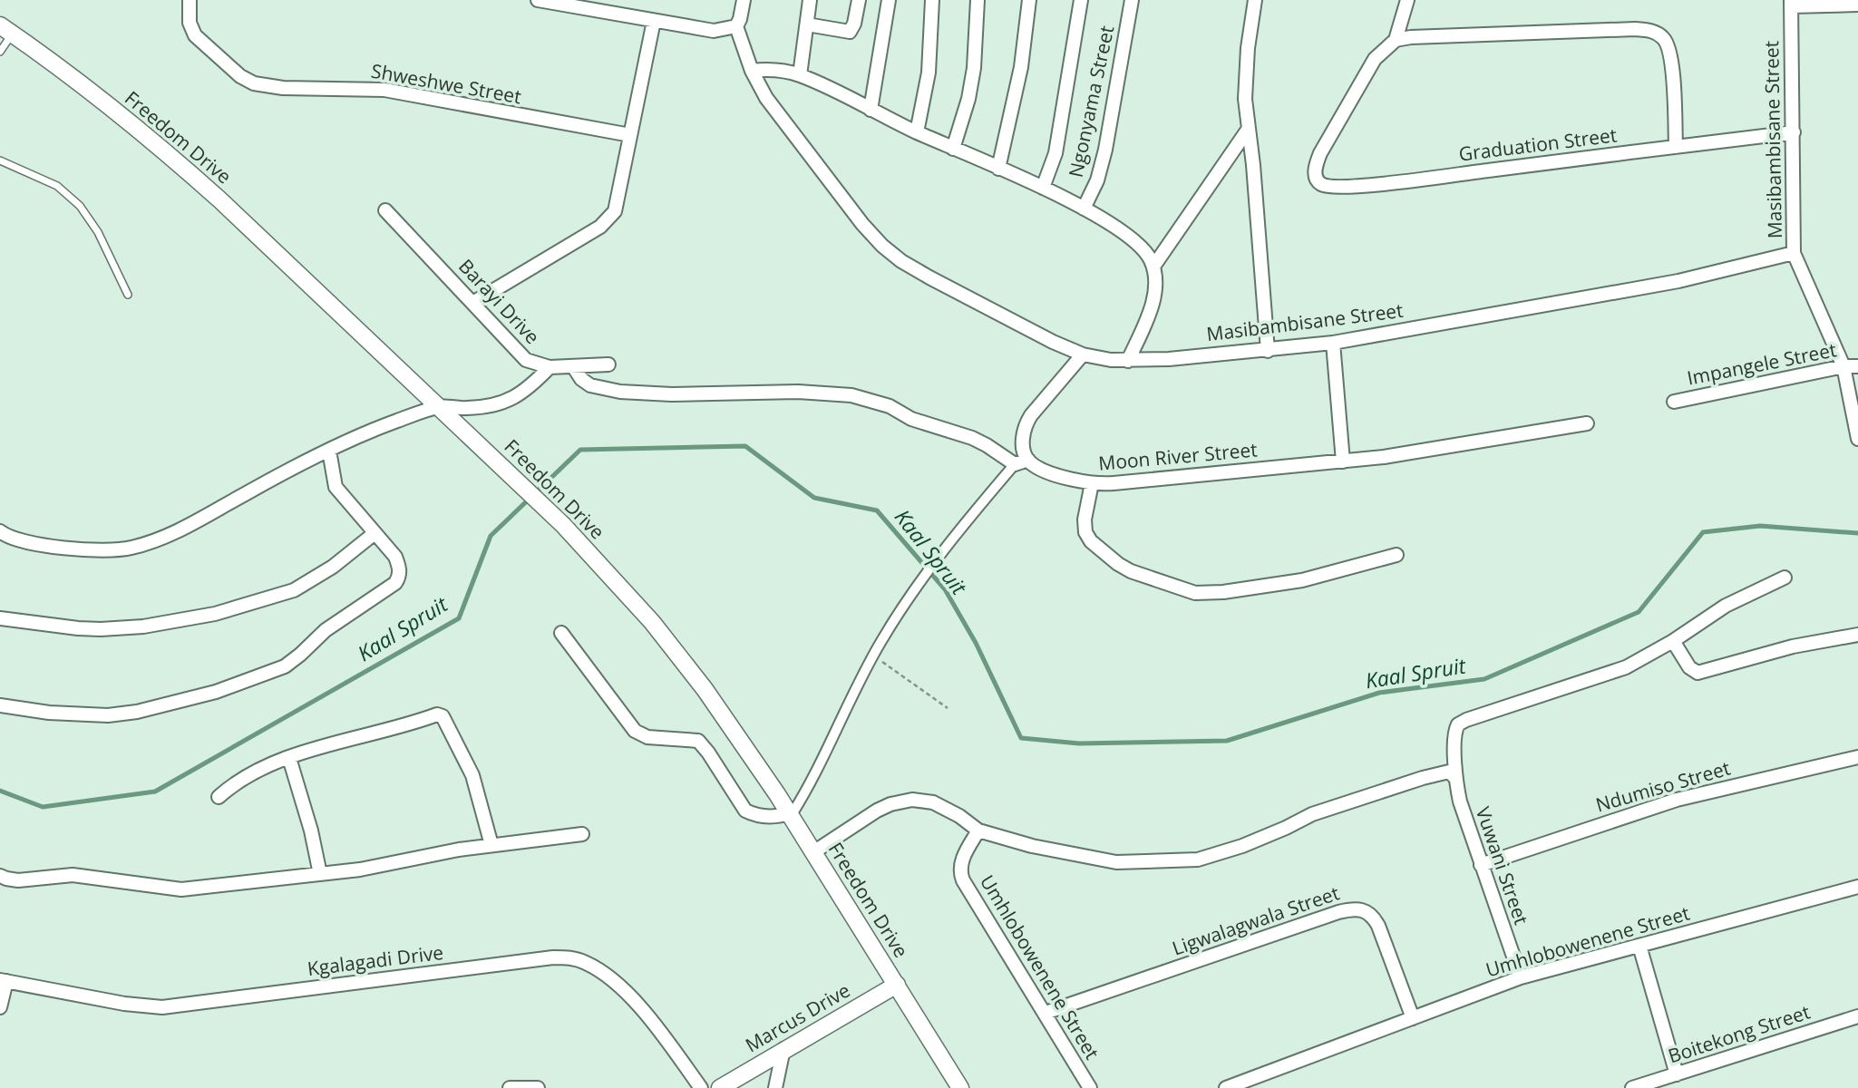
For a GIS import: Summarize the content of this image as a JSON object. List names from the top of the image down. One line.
{"streets":{"street":["Shweshwe Street","Ngonyama Street","Freedom Drive","Masibambisane Street","Graduation Street","Barayi Drive","Impangele Street","Moon River Street","Ndumiso Street","Vuwani Street","Ligwalagwala Street","Umhlobowenene Street","Kgalagadi Drive","Marcus Drive","Boitekong Street"]},"crossings":[["Freedom Drive","Marcus Drive"],["Masibambisane Street","Graduation Street"],["Ndumiso Street","Vuwani Street"],["Vuwani Street","Umhlobowenene Street"],["Ligwalagwala Street","Umhlobowenene Street"]],"water":["Kaal Spruit"]}
